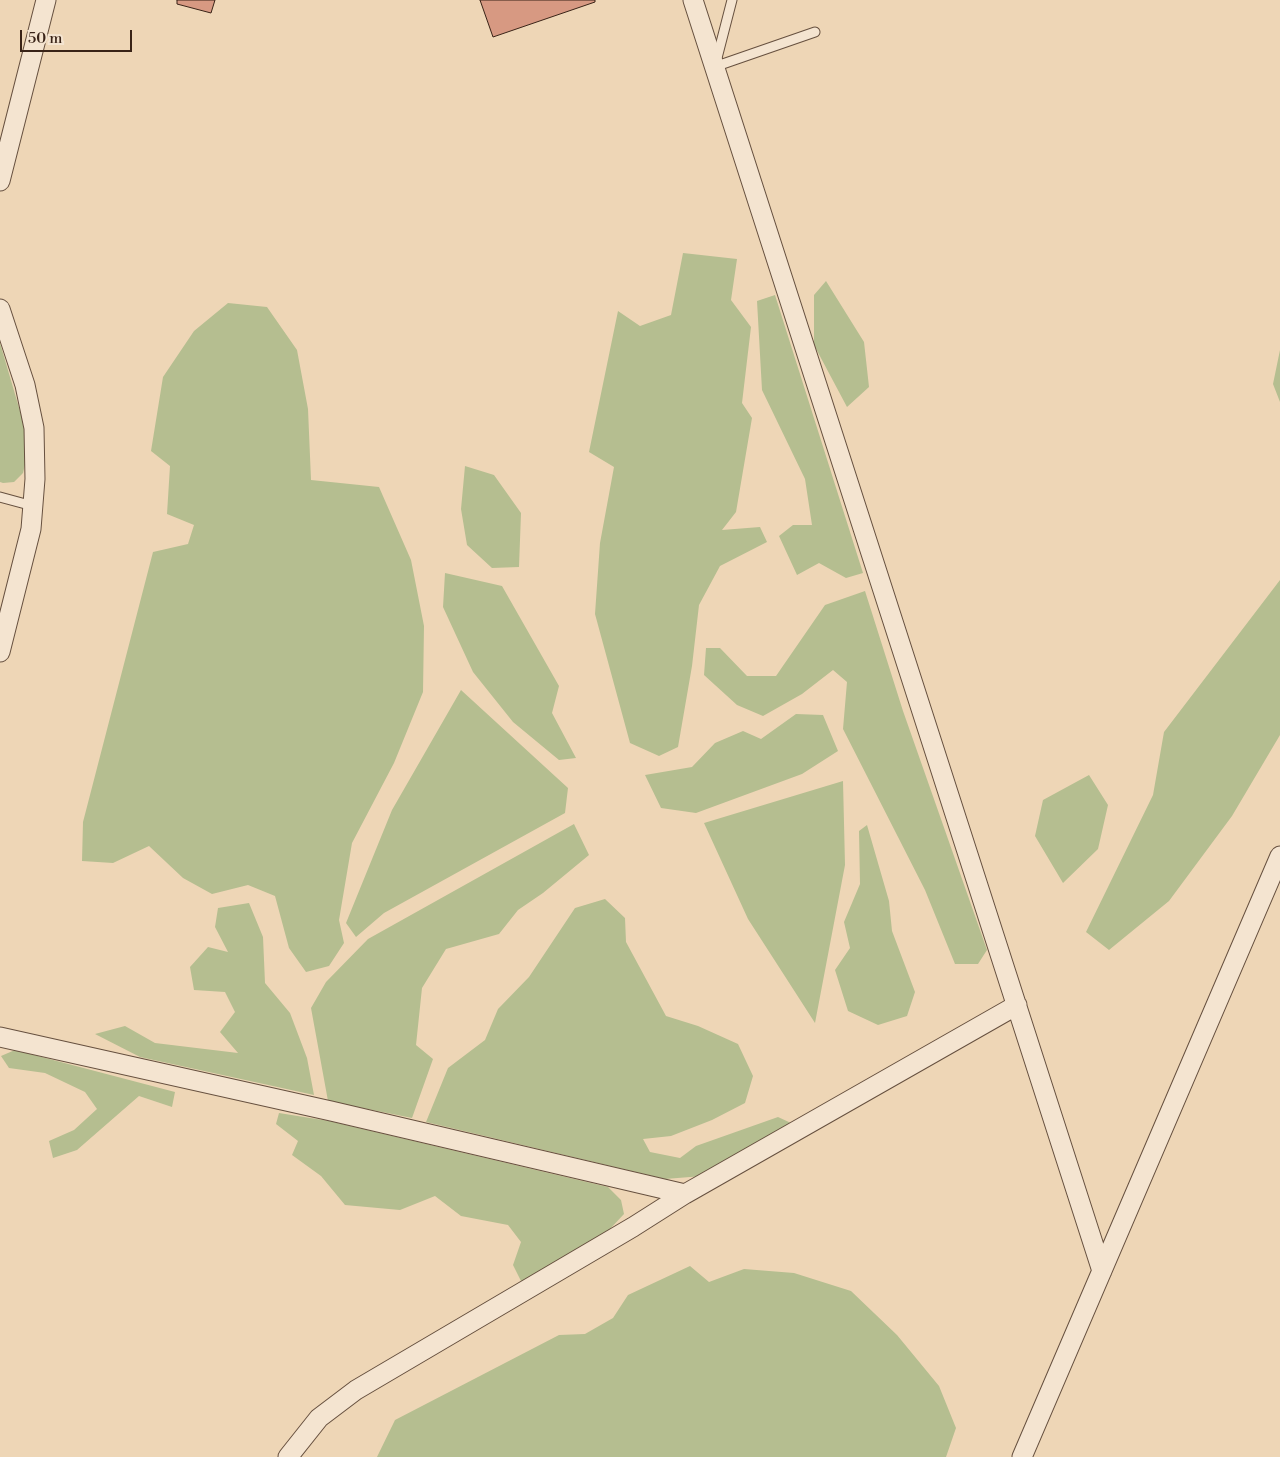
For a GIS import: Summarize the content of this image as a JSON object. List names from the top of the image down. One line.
{"scale_bar":"50 m"}
